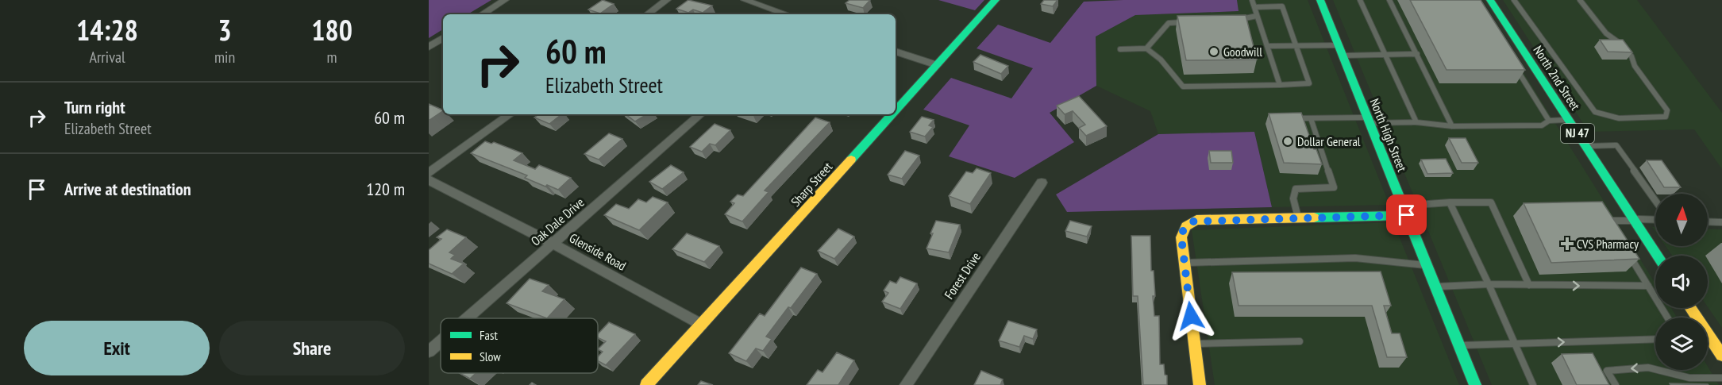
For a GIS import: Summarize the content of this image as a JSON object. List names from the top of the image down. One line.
{"streets":{"street":["North 2nd Street","NJ 47","North High Street","Sharp Street","Oak Dale Drive","Glenside Road","Forest Drive"]},"crossings":[["Sharp Street","Glenside Road"],["Oak Dale Drive","Glenside Road"]],"places":{"other":["Goodwill","Dollar General"],"health":["CVS Pharmacy"]},"legend":["Fast","Slow"],"north":"top","page":{"eta":["14:28","Arrival","3","min","180","m"],"turn":["60 m","Elizabeth Street"],"list":[{"name":"Turn right","note":"Elizabeth Street","value":"60 m"},{"name":"Arrive at destination","value":"120 m"}],"buttons":["Exit","Share"]}}
